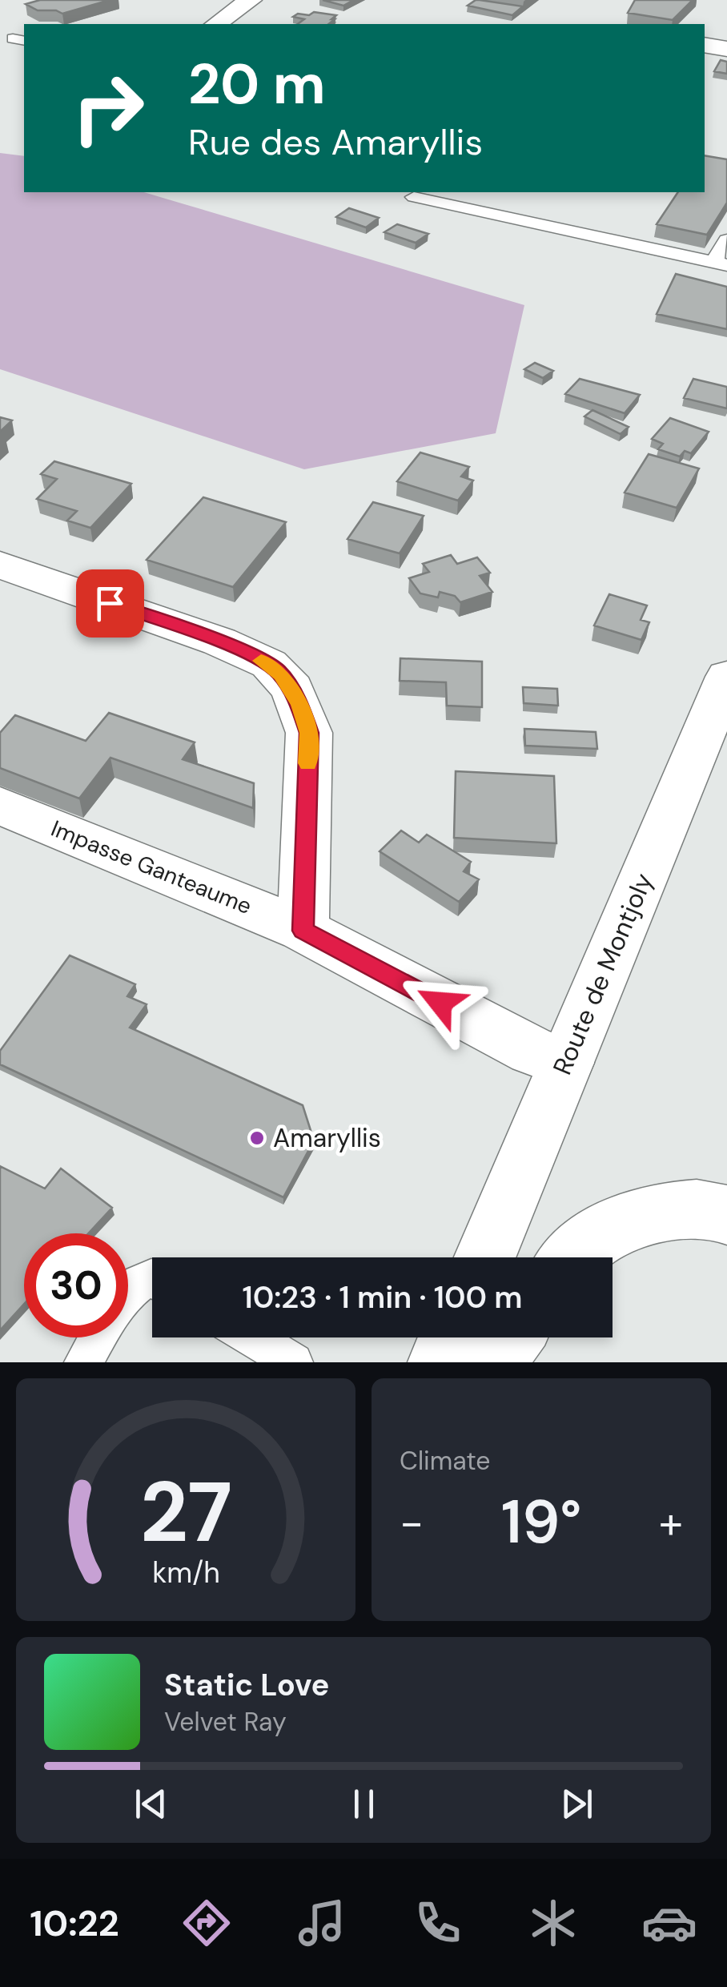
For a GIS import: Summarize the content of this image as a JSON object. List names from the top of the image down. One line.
{"streets":{"street":["Impasse Ganteaume","Route de Montjoly"]},"crossings":[["Impasse Ganteaume","Route de Montjoly"]],"places":["Amaryllis"],"page":{"turn":["20 m","Rue des Amaryllis"],"limit":"30","trip":"10:23 · 1 min · 100 m","tile":"Climate","heat":["−","19°","+"],"song":["Static Love","Velvet Ray"],"tabs":"10:22","gauge":["27","km/h"]}}
